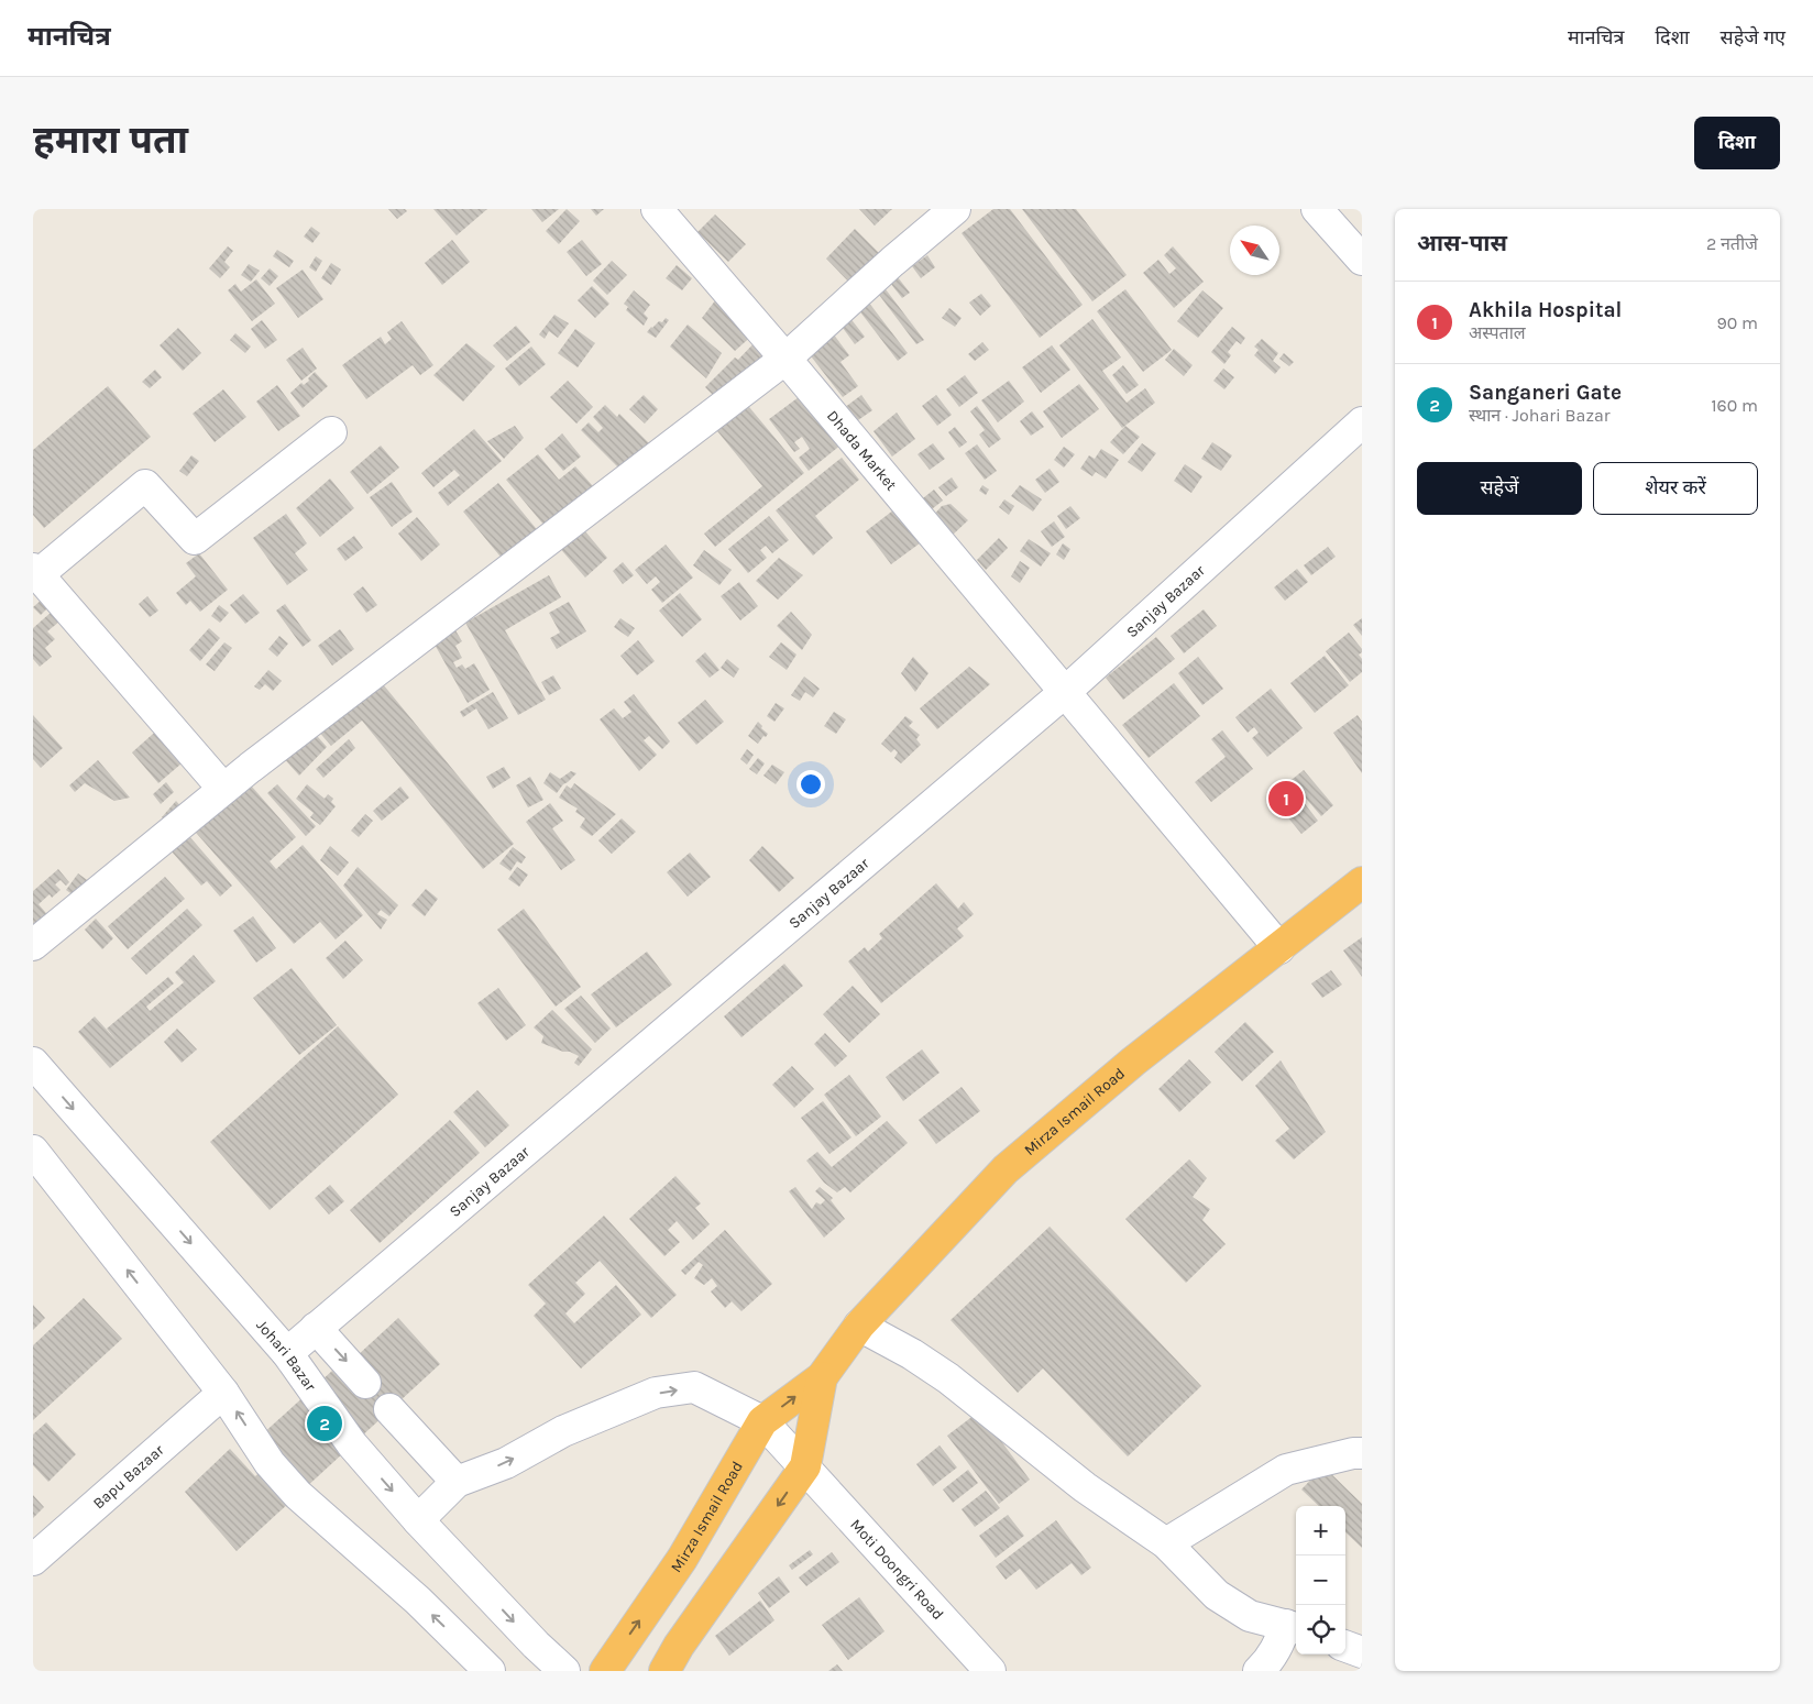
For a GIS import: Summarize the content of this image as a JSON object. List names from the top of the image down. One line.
{"streets":{"highway":["Mirza Ismail Road"],"street":["Dhada Market","Sanjay Bazaar","Johari Bazar","Bapu Bazaar","Moti Doongri Road"]},"crossings":[["Dhada Market","Sanjay Bazaar"],["Dhada Market","Mirza Ismail Road"],["Sanjay Bazaar","Johari Bazar"],["Mirza Ismail Road","Moti Doongri Road"]],"north":"top left","page":{"header":"मानचित्र","nav":["मानचित्र","दिशा","सहेजे गए"],"buttons":["दिशा",["सहेजें","शेयर करें"]],"title":"हमारा पता","heading":["आस-पास","2 नतीजे"],"list":[{"mark":"1","name":"Akhila Hospital","note":"अस्पताल","value":"90 m"},{"mark":"2","name":"Sanganeri Gate","note":"स्थान · Johari Bazar","value":"160 m"}],"pins":["1","2"],"map_buttons":["+","−"]}}
